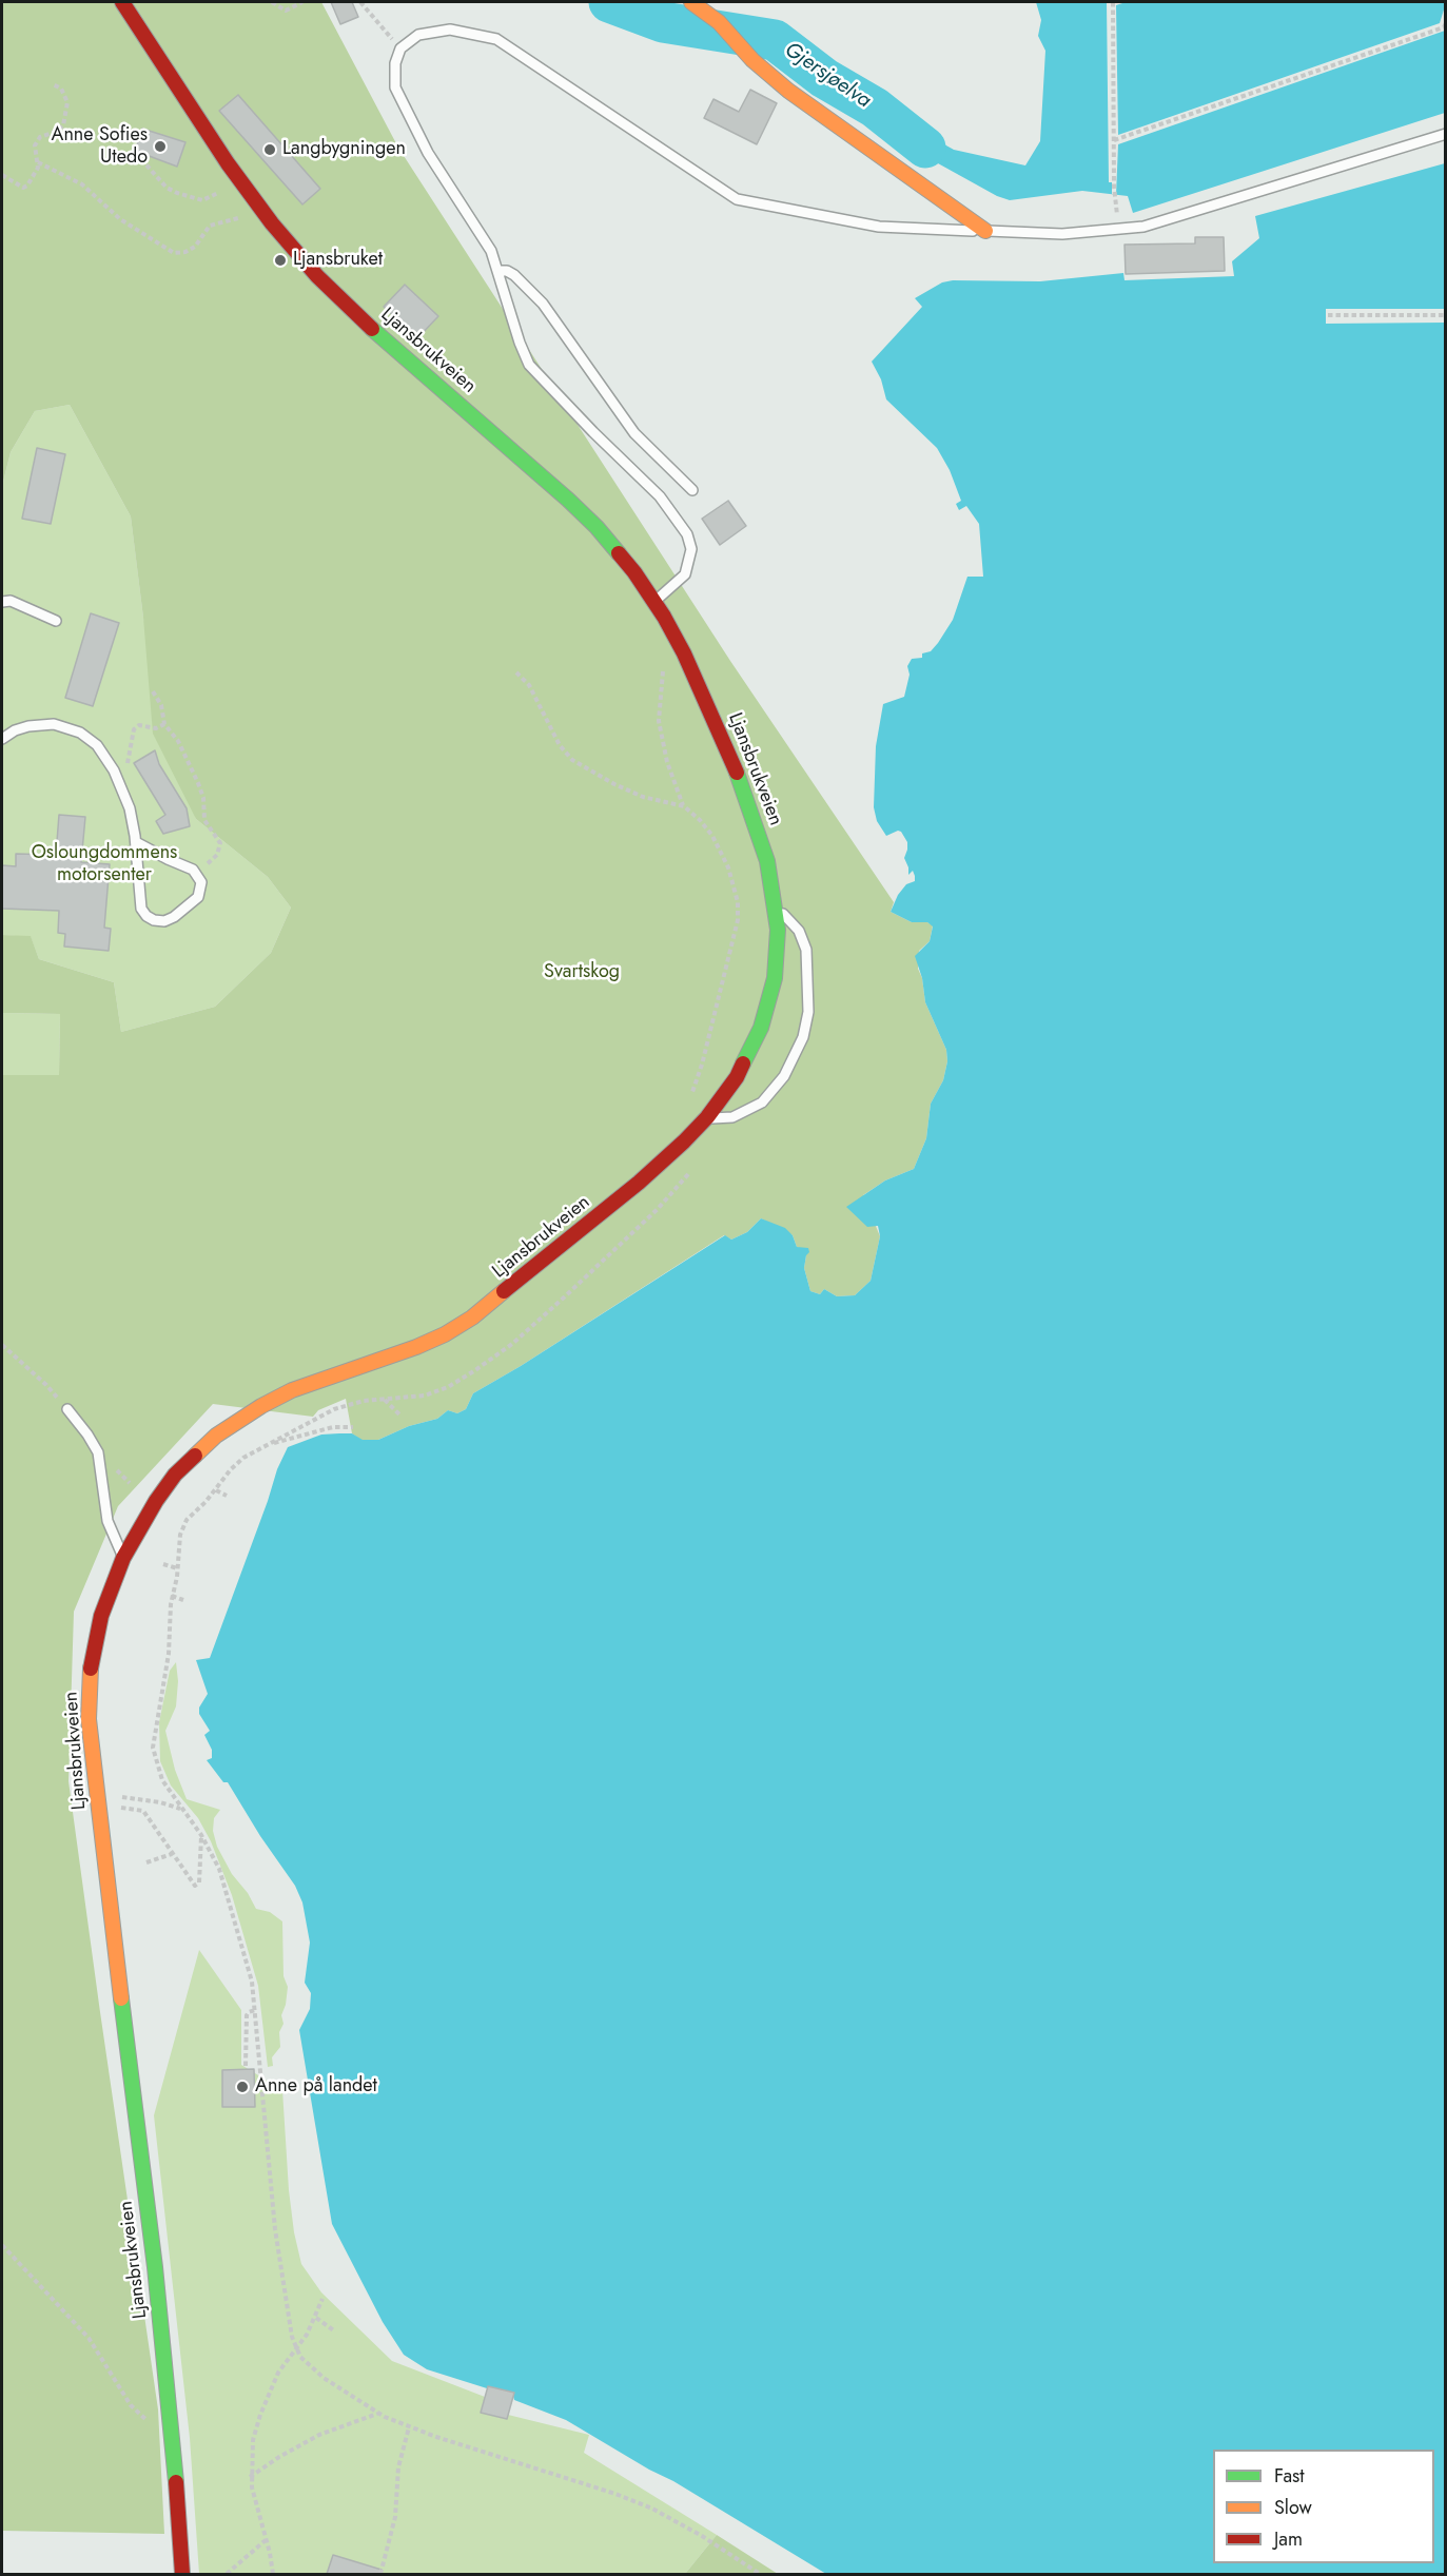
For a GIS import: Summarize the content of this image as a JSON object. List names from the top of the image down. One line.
{"streets":{"main road":["Ljansbrukveien"]},"water":["Gjersjøelva"],"parks":["Osloungdommens motorsenter","Svartskog"],"places":["Anne Sofies Utedo","Langbygningen","Ljansbruket","Anne på landet"],"legend":["Fast","Slow","Jam"]}
